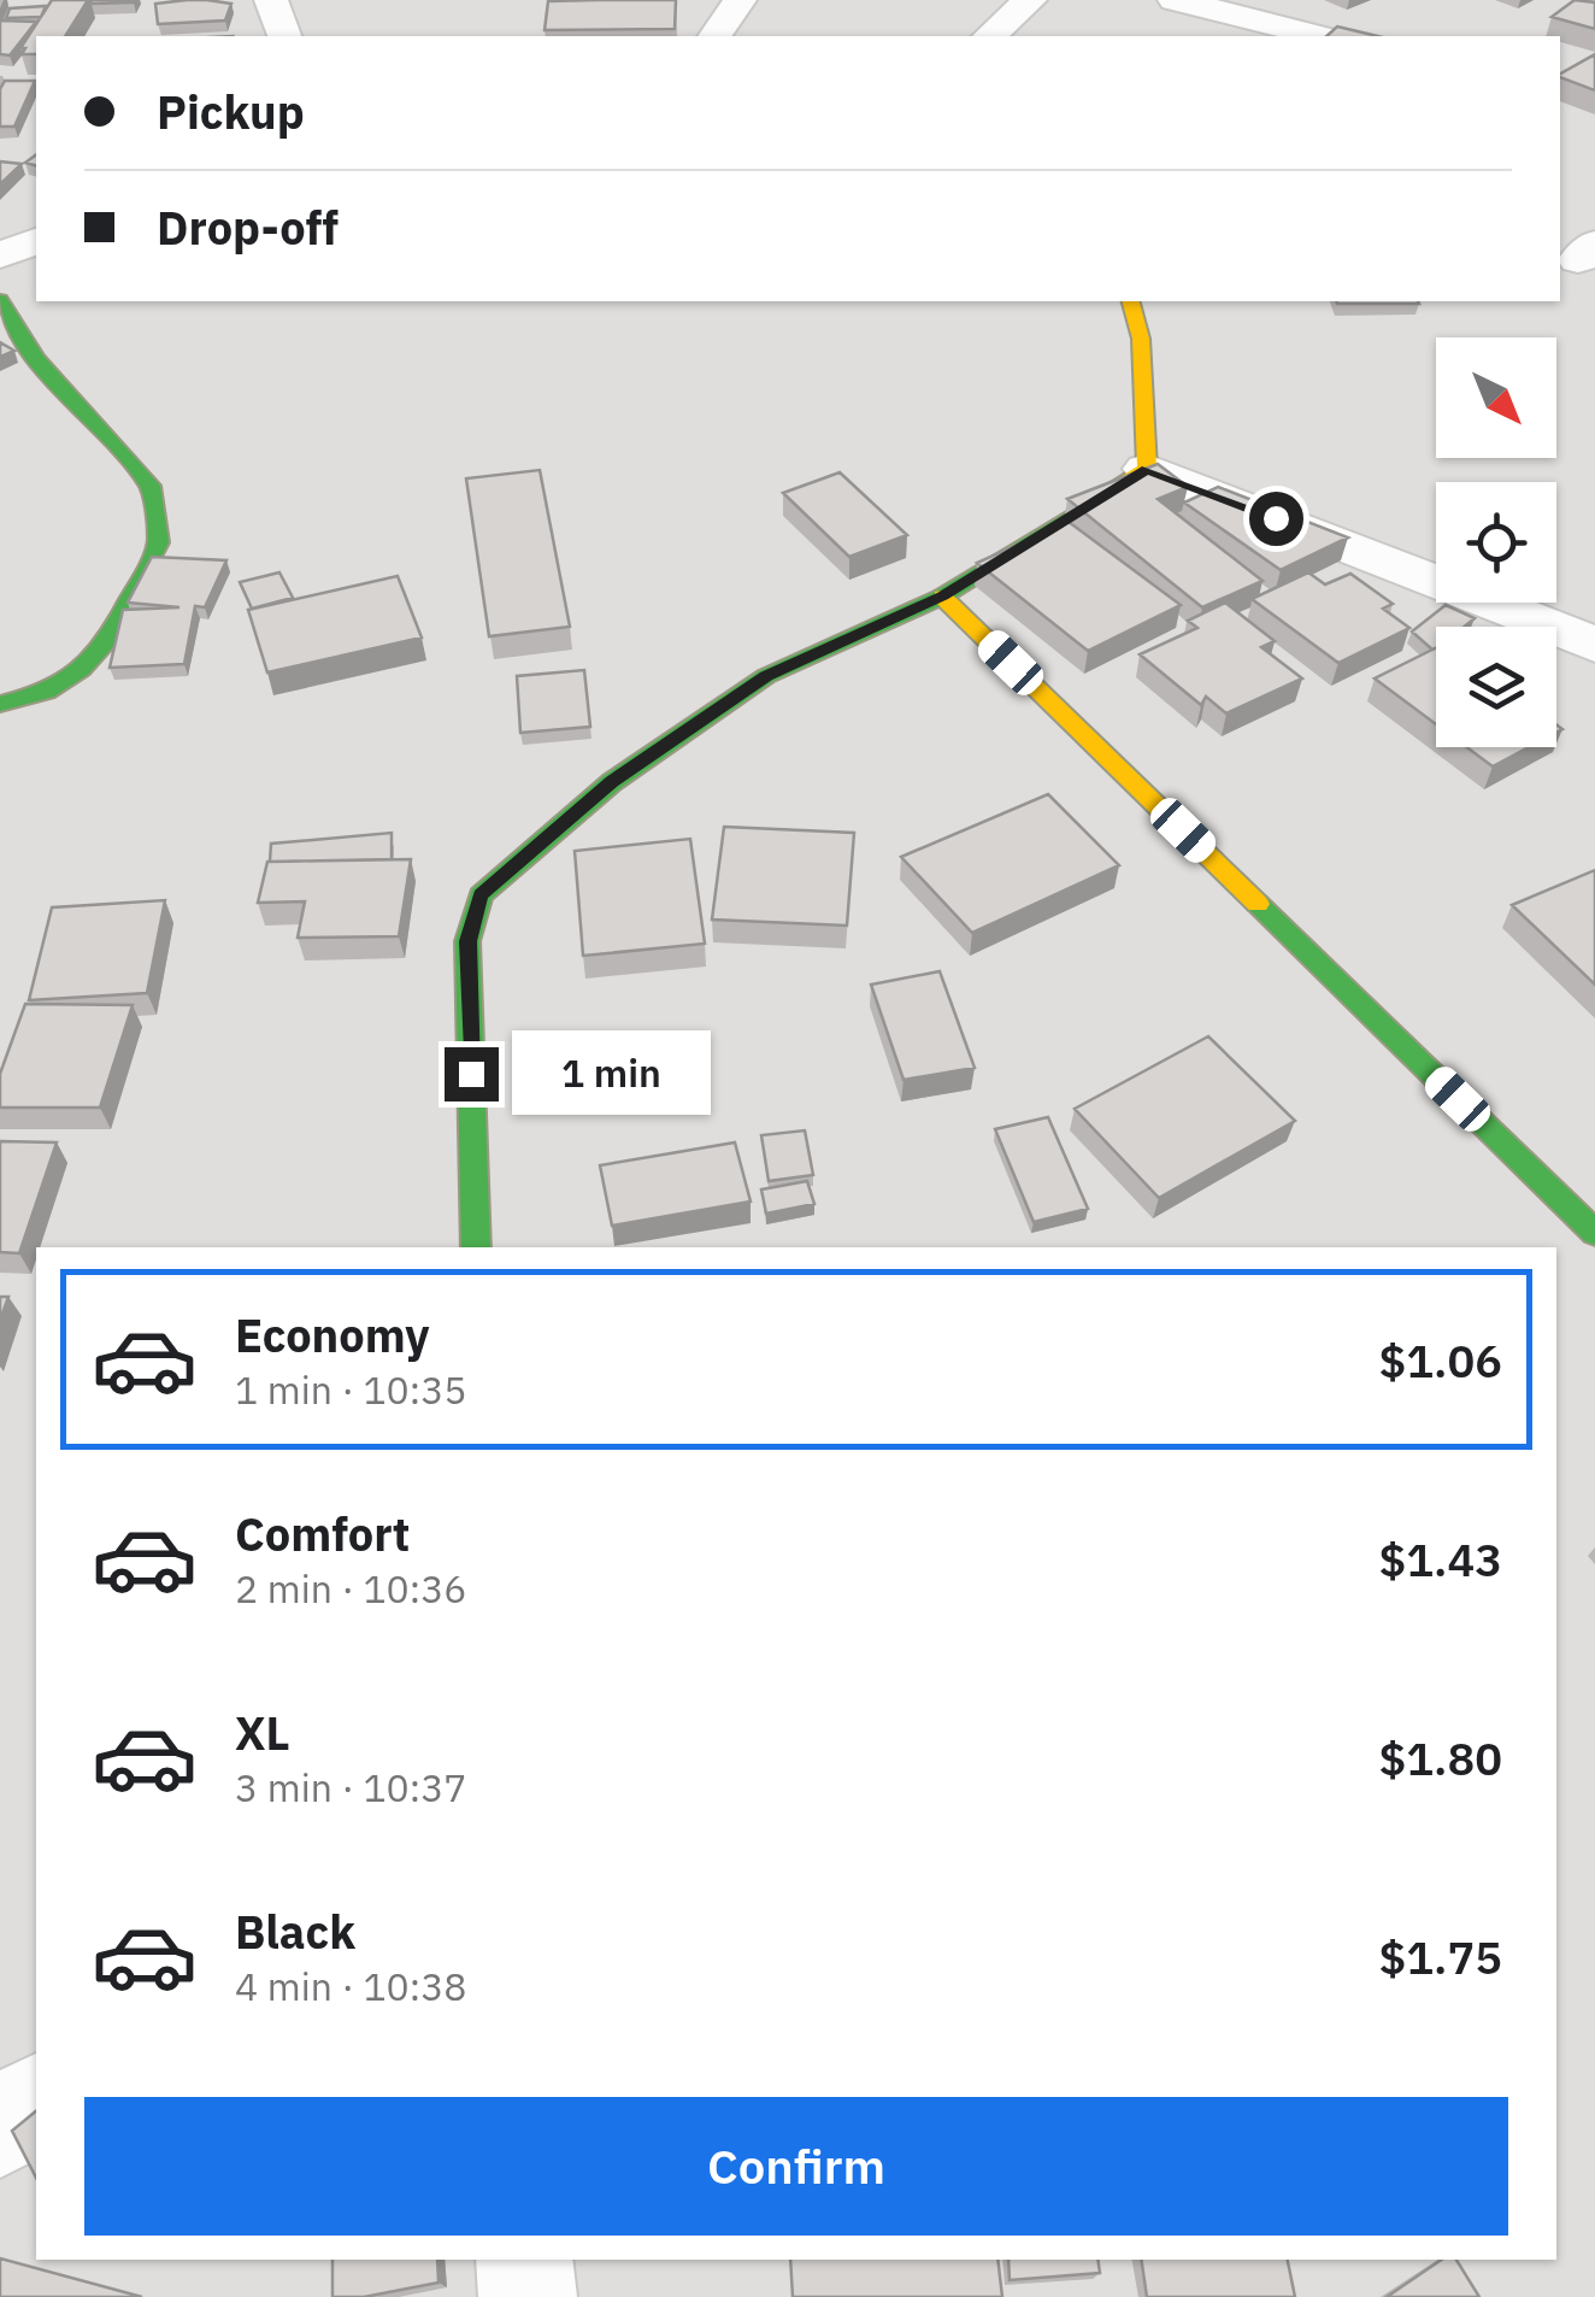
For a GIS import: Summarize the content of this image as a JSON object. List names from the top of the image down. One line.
{"north":"bottom right","page":{"banner":["Pickup","Drop-off"],"bubble":"1 min","list":[{"name":"Economy","note":"1 min · 10:35","value":"$1.06"},{"name":"Comfort","note":"2 min · 10:36","value":"$1.43"},{"name":"XL","note":"3 min · 10:37","value":"$1.80"},{"name":"Black","note":"4 min · 10:38","value":"$1.75"}],"buttons":"Confirm"}}
